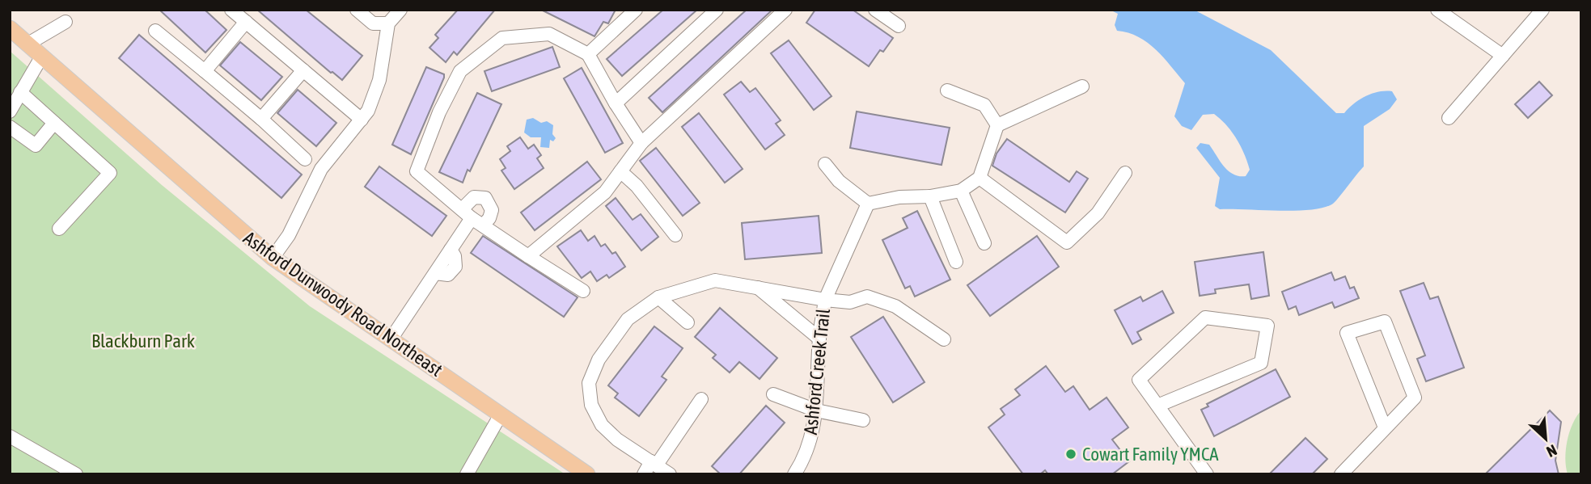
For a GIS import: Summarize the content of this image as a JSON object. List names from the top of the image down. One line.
{"streets":{"main road":["Ashford Dunwoody Road Northeast"],"street":["Ashford Creek Trail"]},"parks":["Blackburn Park"],"places":["Cowart Family YMCA"],"north":"bottom right"}
